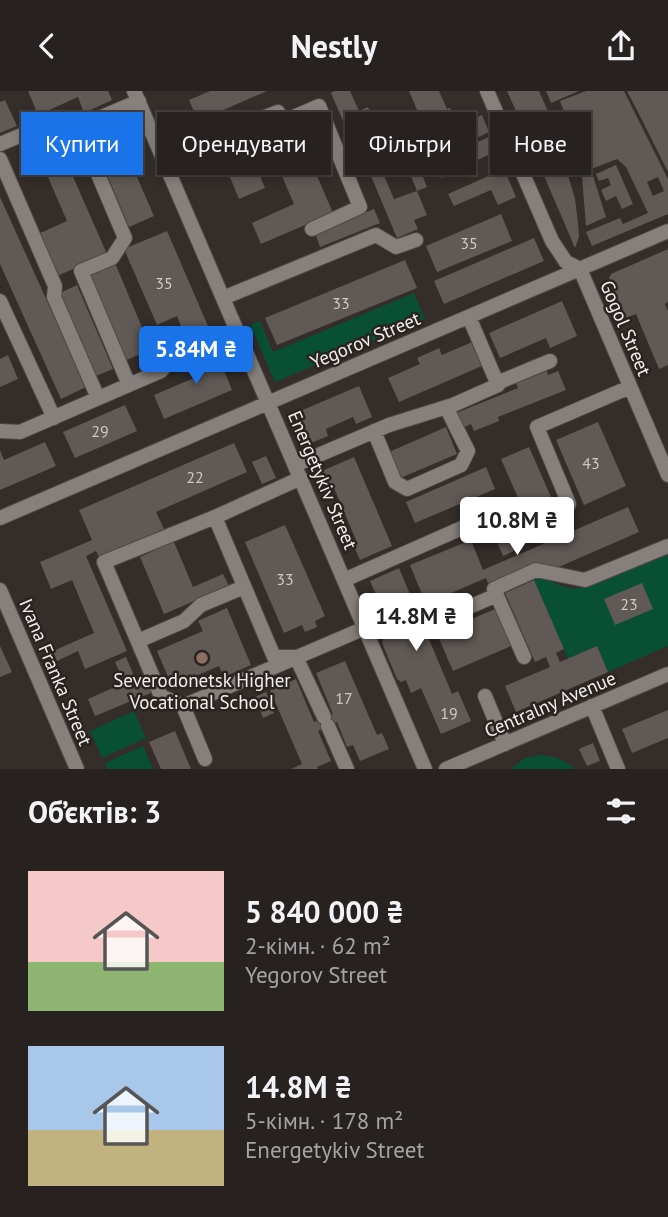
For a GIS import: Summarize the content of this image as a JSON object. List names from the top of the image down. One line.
{"streets":{"street":["Gogol Street","Yegorov Street","Energetykiv Street","Ivana Franka Street","Centralny Avenue"]},"crossings":[["Gogol Street","Yegorov Street"],["Yegorov Street","Energetykiv Street"]],"places":["Severodonetsk Higher Vocational School"],"house_numbers":["35","35","33","29","43","22","33","23","17","19"],"page":{"header":"Nestly","chip":["Купити","Орендувати","Фільтри","Нове"],"price":["5.84M ₴","10.8M ₴","14.8M ₴"],"heading":"Об’єктів: 3","list":[{"name":"5 840 000 ₴","note":"2-кімн. · 62 m² · Yegorov Street"},{"name":"14.8M ₴","note":"5-кімн. · 178 m² · Energetykiv Street"}]}}
